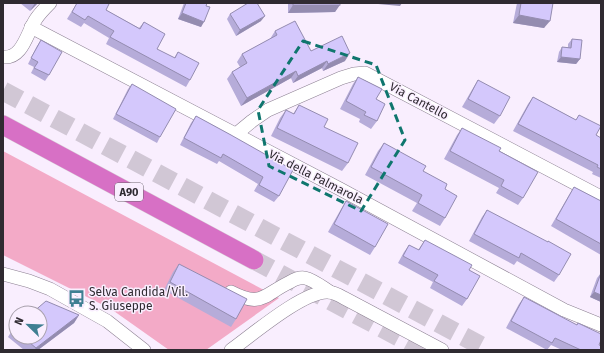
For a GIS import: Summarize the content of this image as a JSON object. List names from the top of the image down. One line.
{"streets":{"highway":["A90"],"street":["Via Cantello","Via della Palmarola"]},"crossings":[["Via Cantello","Via della Palmarola"]],"places":{"bus stop":["Selva Candida/Vil. S. Giuseppe"]},"north":"top left"}
